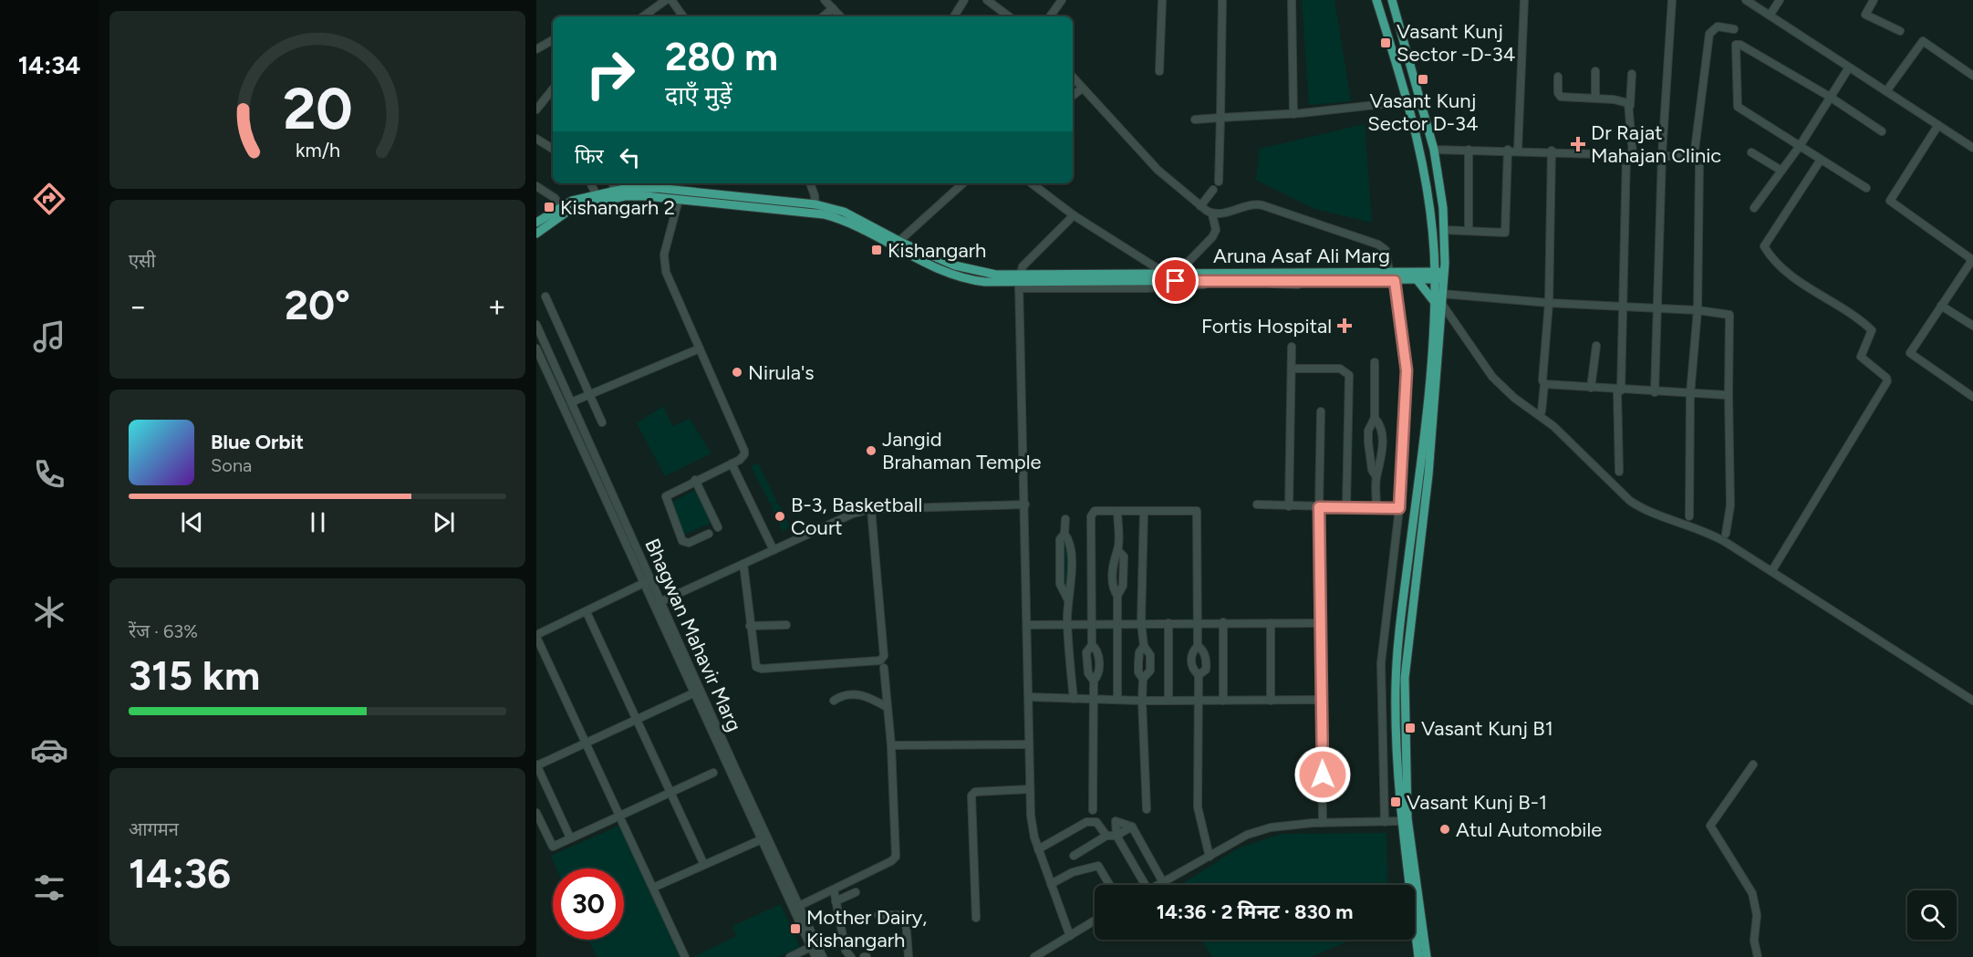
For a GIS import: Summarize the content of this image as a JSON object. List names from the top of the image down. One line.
{"streets":{"main road":["Aruna Asaf Ali Marg"],"street":["Bhagwan Mahavir Marg"]},"places":{"transit":["Vasant Kunj Sector -D-34","Vasant Kunj Sector D-34","Kishangarh 2","Kishangarh","Vasant Kunj B1","Vasant Kunj B-1","Mother Dairy, Kishangarh"],"health":["Dr Rajat Mahajan Clinic","Fortis Hospital"],"other":["Nirula's","Jangid Brahaman Temple","B-3, Basketball Court","Atul Automobile"]},"page":{"tabs":"14:34","turn":["280 m","दाएँ मुड़ें"],"then":"फिर","tile":["एसी",["रेंज · 63%","315 km"],["आगमन","14:36"]],"heat":["−","20°","+"],"song":["Blue Orbit","Sona"],"limit":"30","trip":"14:36 · 2 मिनट · 830 m","gauge":["20","km/h"]}}
